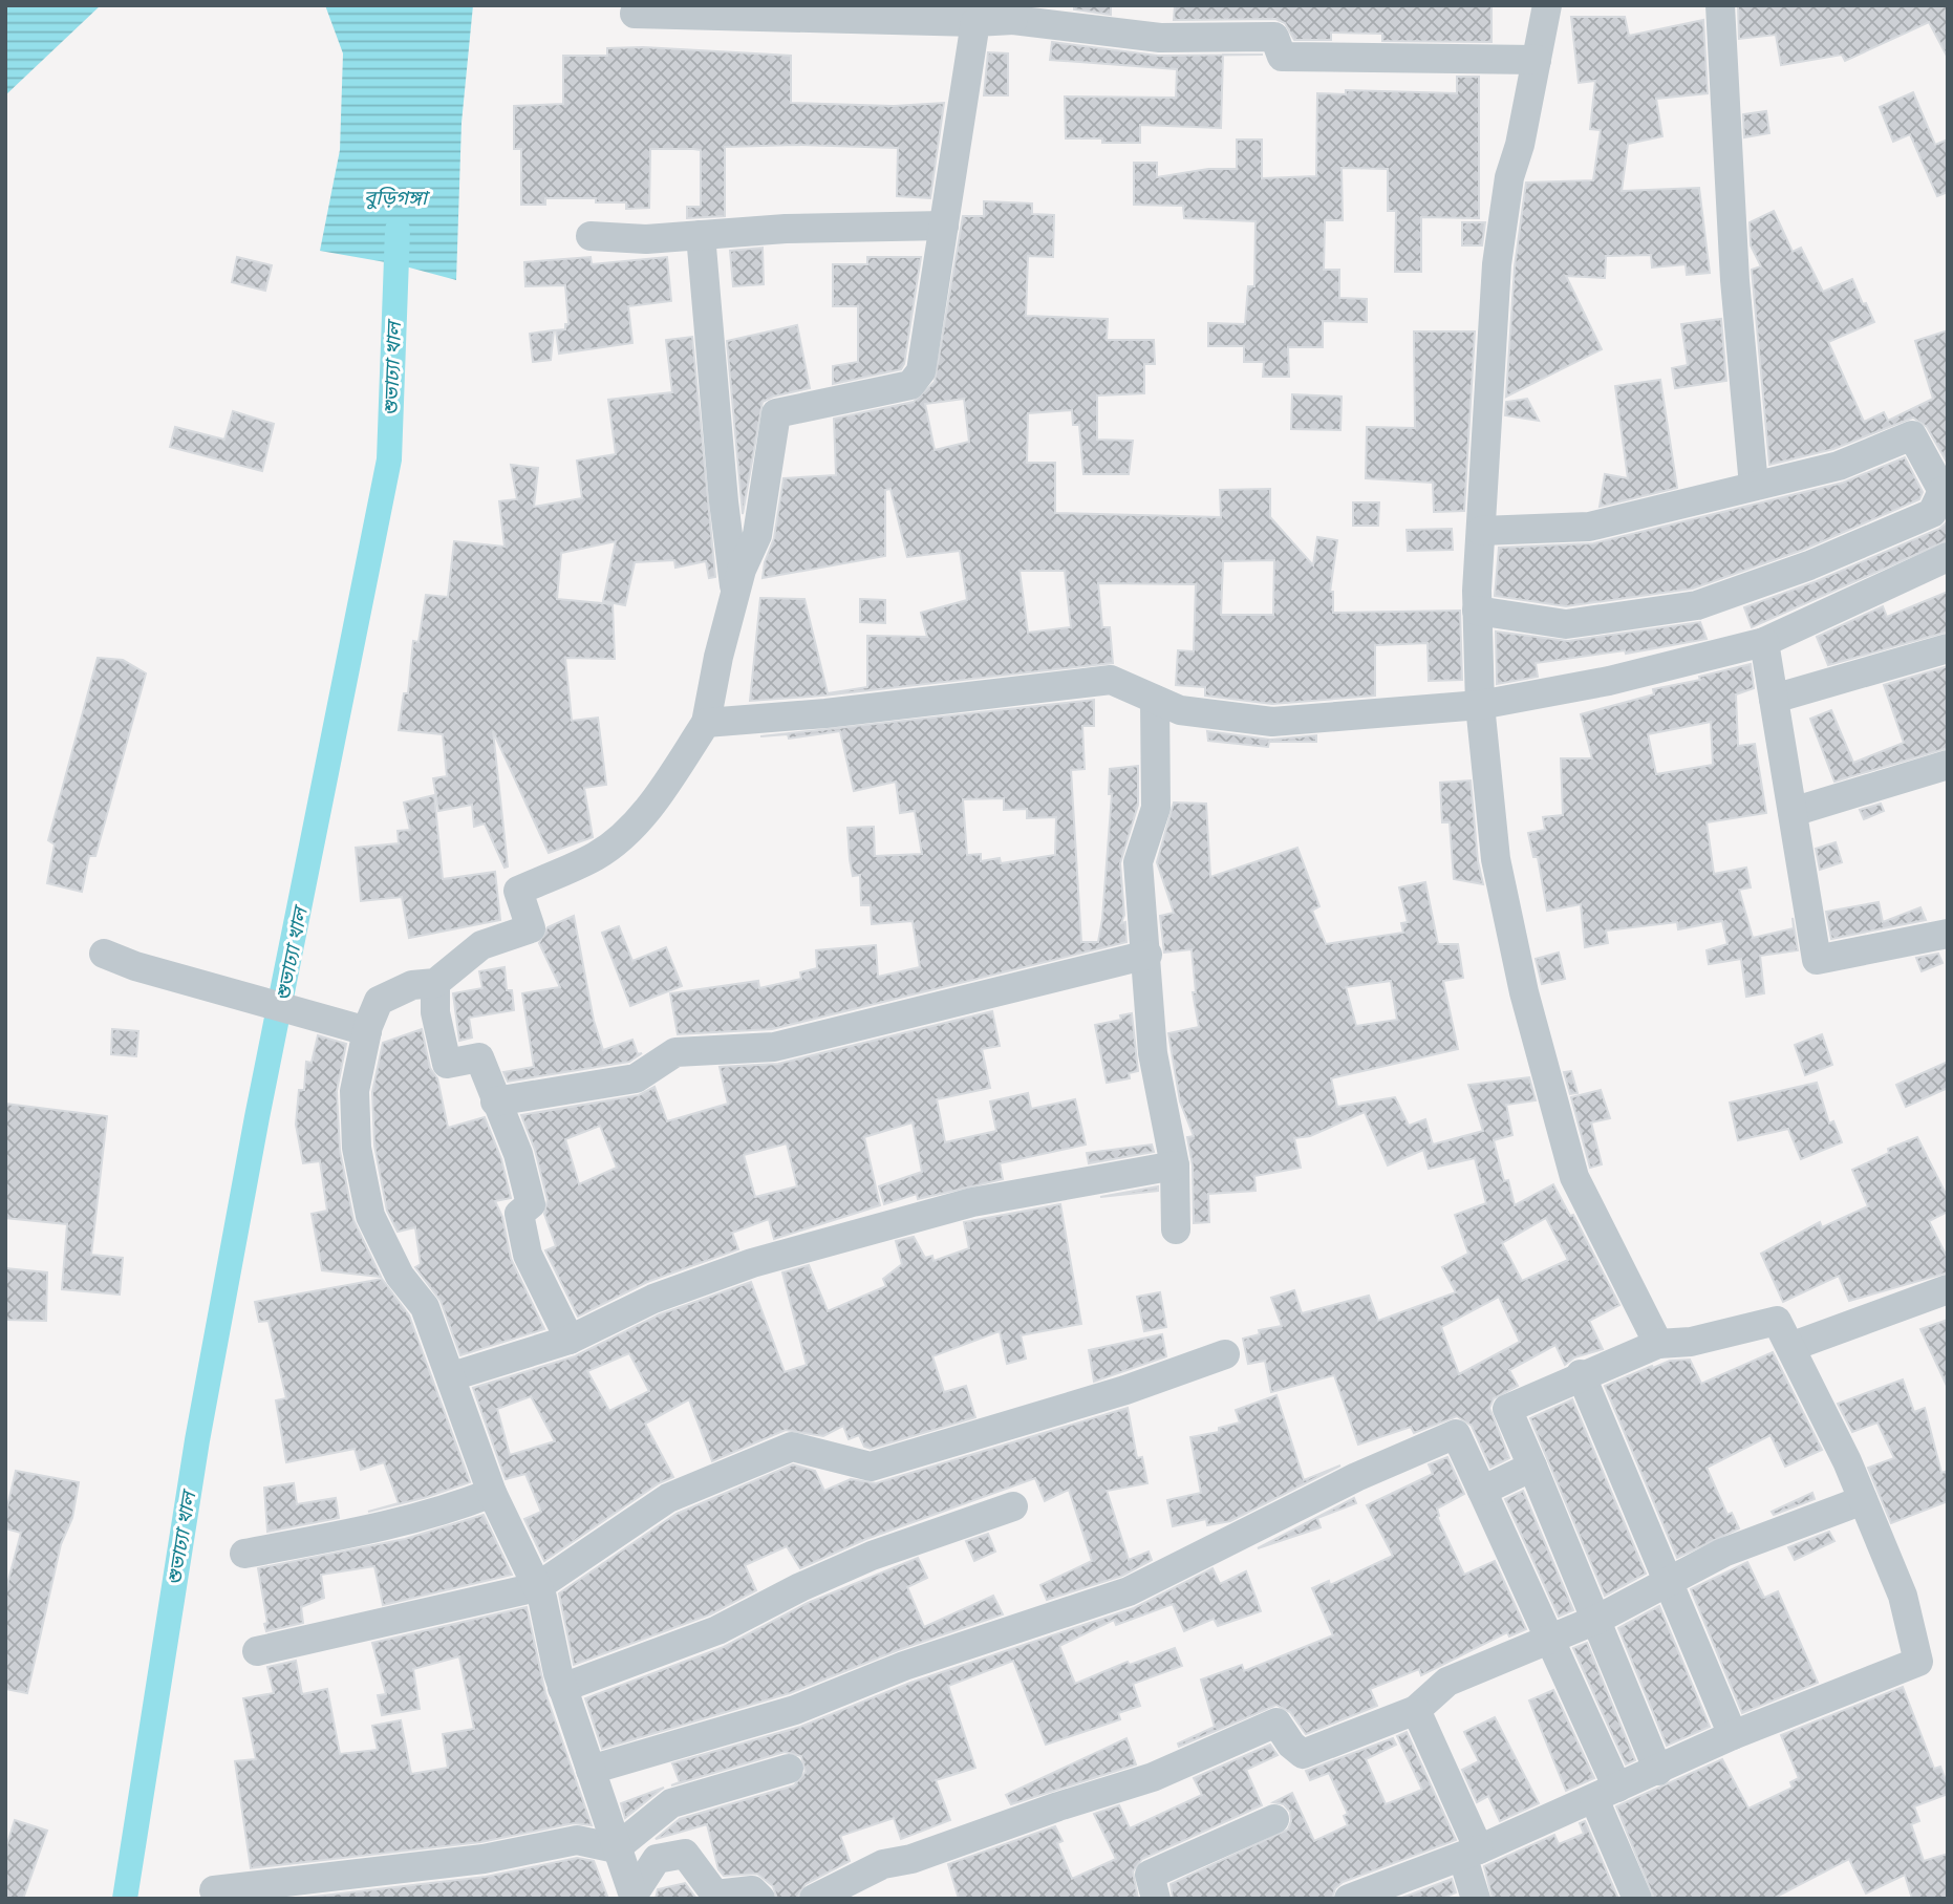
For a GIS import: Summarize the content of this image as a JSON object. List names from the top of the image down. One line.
{"water":["বুড়িগঙ্গা","শুভাঢ্যা খাল"]}
